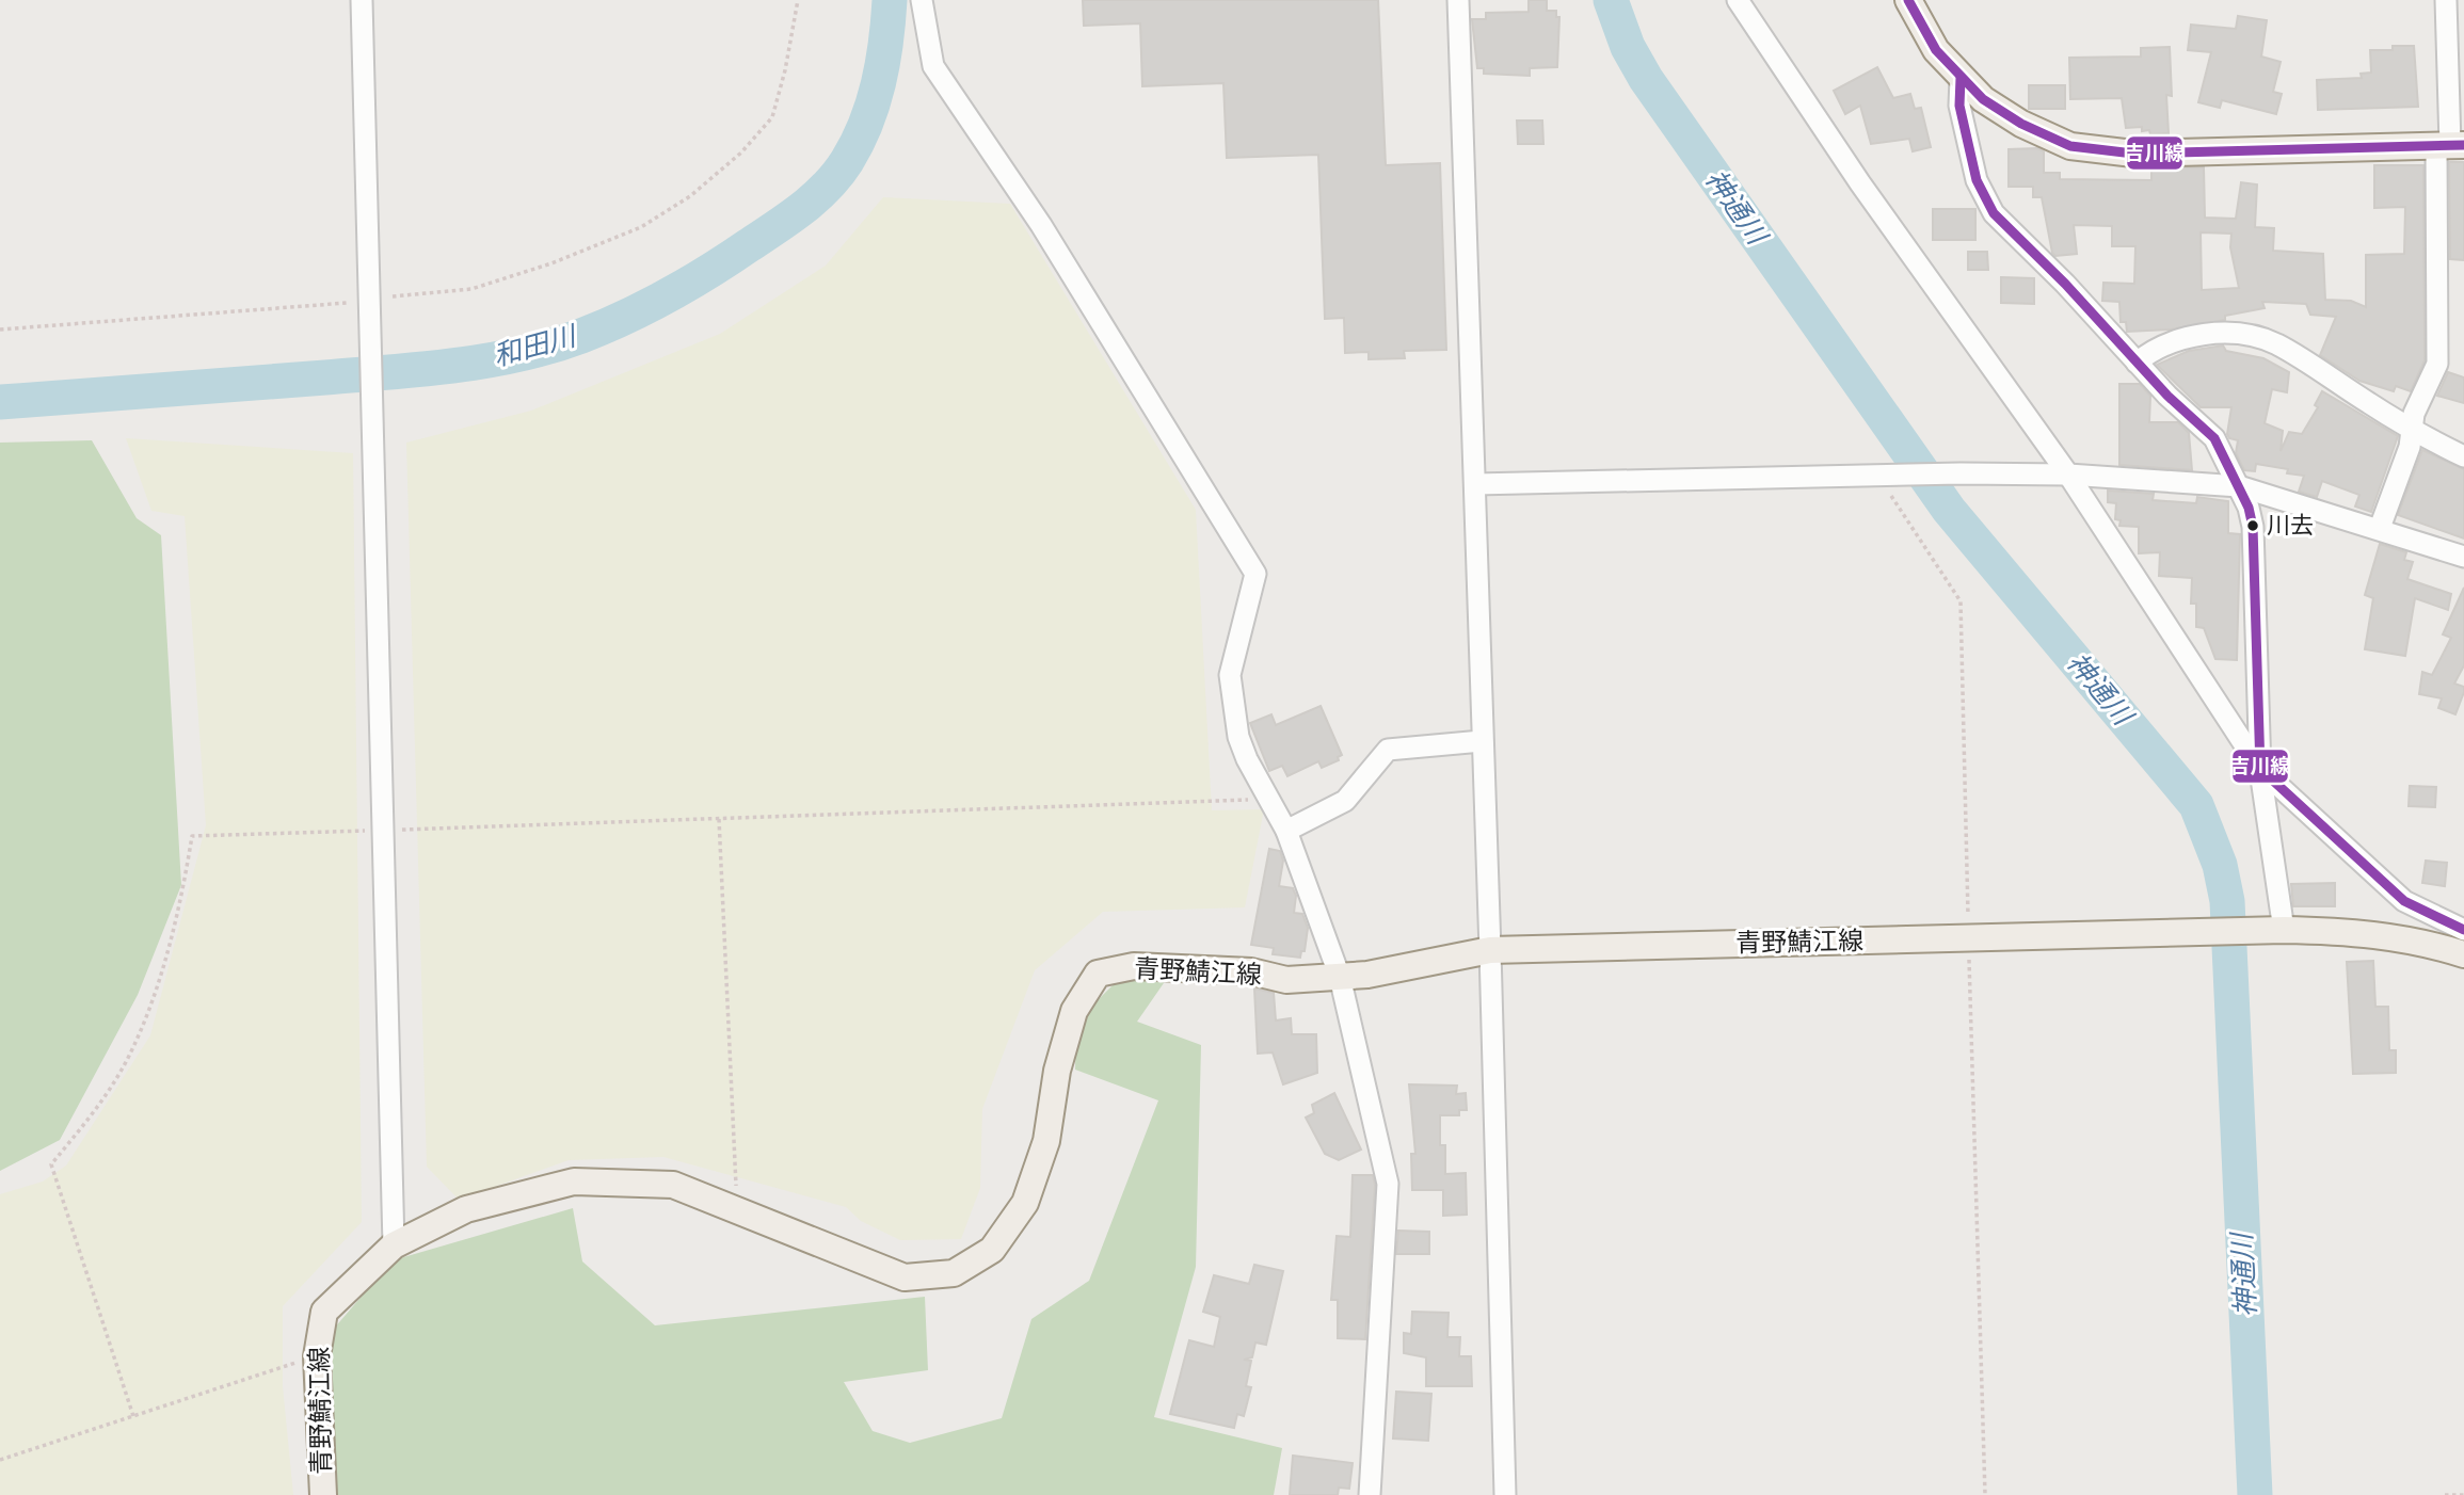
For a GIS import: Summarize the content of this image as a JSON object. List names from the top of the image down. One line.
{"streets":{"main road":["青野鯖江線"]},"water":["神通川","和田川"],"places":["川去"],"lines":["transit line 吉川線"]}
